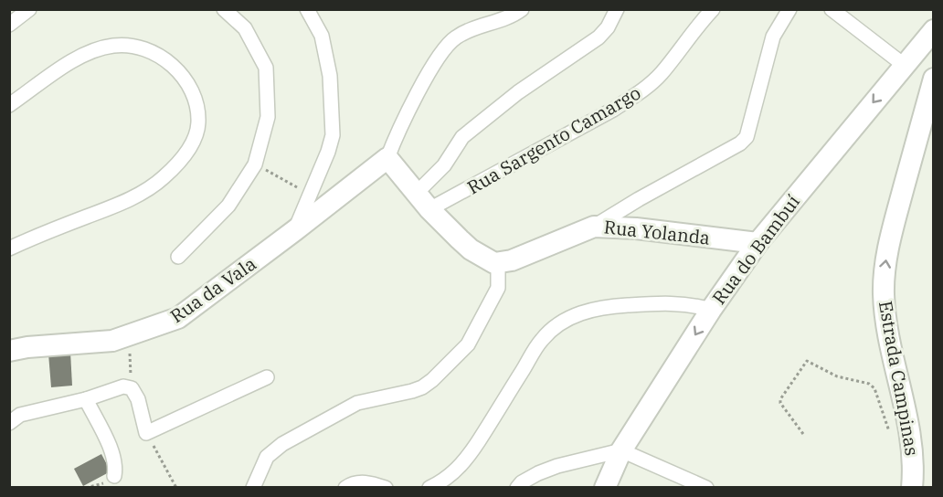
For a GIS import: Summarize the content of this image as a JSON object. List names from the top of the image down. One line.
{"streets":{"main road":["Rua Yolanda","Rua do Bambuí","Rua da Vala","Estrada Campinas"],"street":["Rua Sargento Camargo"]},"crossings":[["Rua Yolanda","Rua do Bambuí"]],"one_way":["Rua do Bambuí","Estrada Campinas"]}
